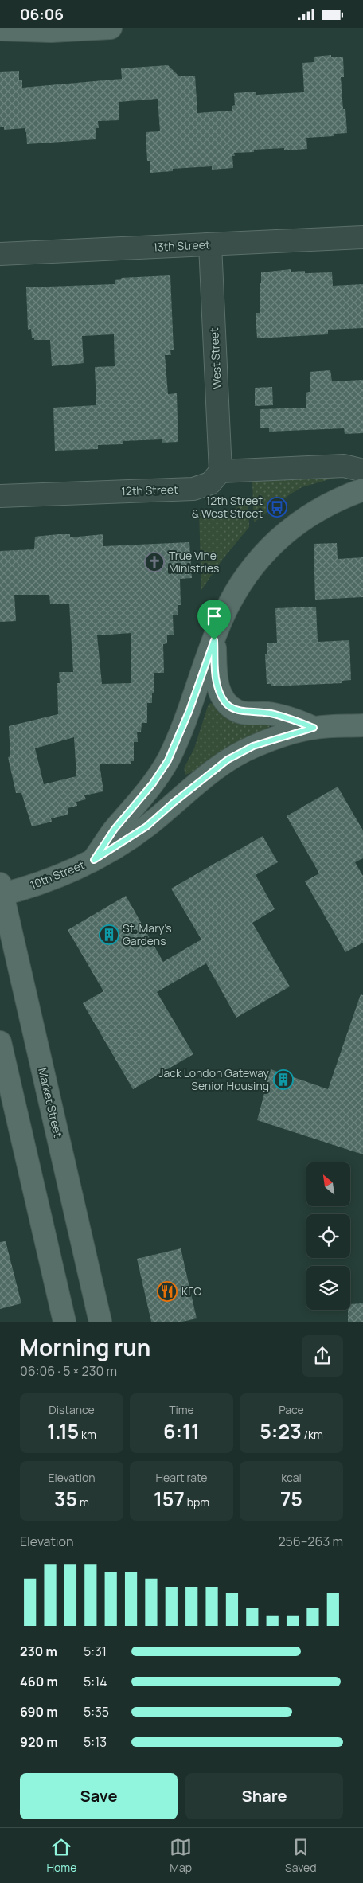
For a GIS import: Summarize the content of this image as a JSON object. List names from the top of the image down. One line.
{"streets":{"main road":["10th Street","Market Street"],"street":["13th Street","West Street","12th Street"]},"crossings":[["13th Street","West Street"],["West Street","12th Street"],["10th Street","Market Street"]],"places":{"bus stop":["12th Street & West Street"],"church":["True Vine Ministries"],"building":["St. Mary's Gardens","Jack London Gateway Senior Housing"],"restaurant":["KFC"]},"north":"top left","page":{"status":"06:06","heading":["Morning run","06:06 · 5 × 230 m"],"stats":[["Distance","1.15 km"],["Time","6:11"],["Pace","5:23 /km"],["Elevation","35 m"],["Heart rate","157 bpm"],["kcal","75"]],"chart":["Elevation","256–263 m"],"list":[{"name":"230 m","note":"5:31"},{"name":"460 m","note":"5:14"},{"name":"690 m","note":"5:35"},{"name":"920 m","note":"5:13"}],"buttons":["Save","Share"],"tabs":["Home","Map","Saved"]}}
